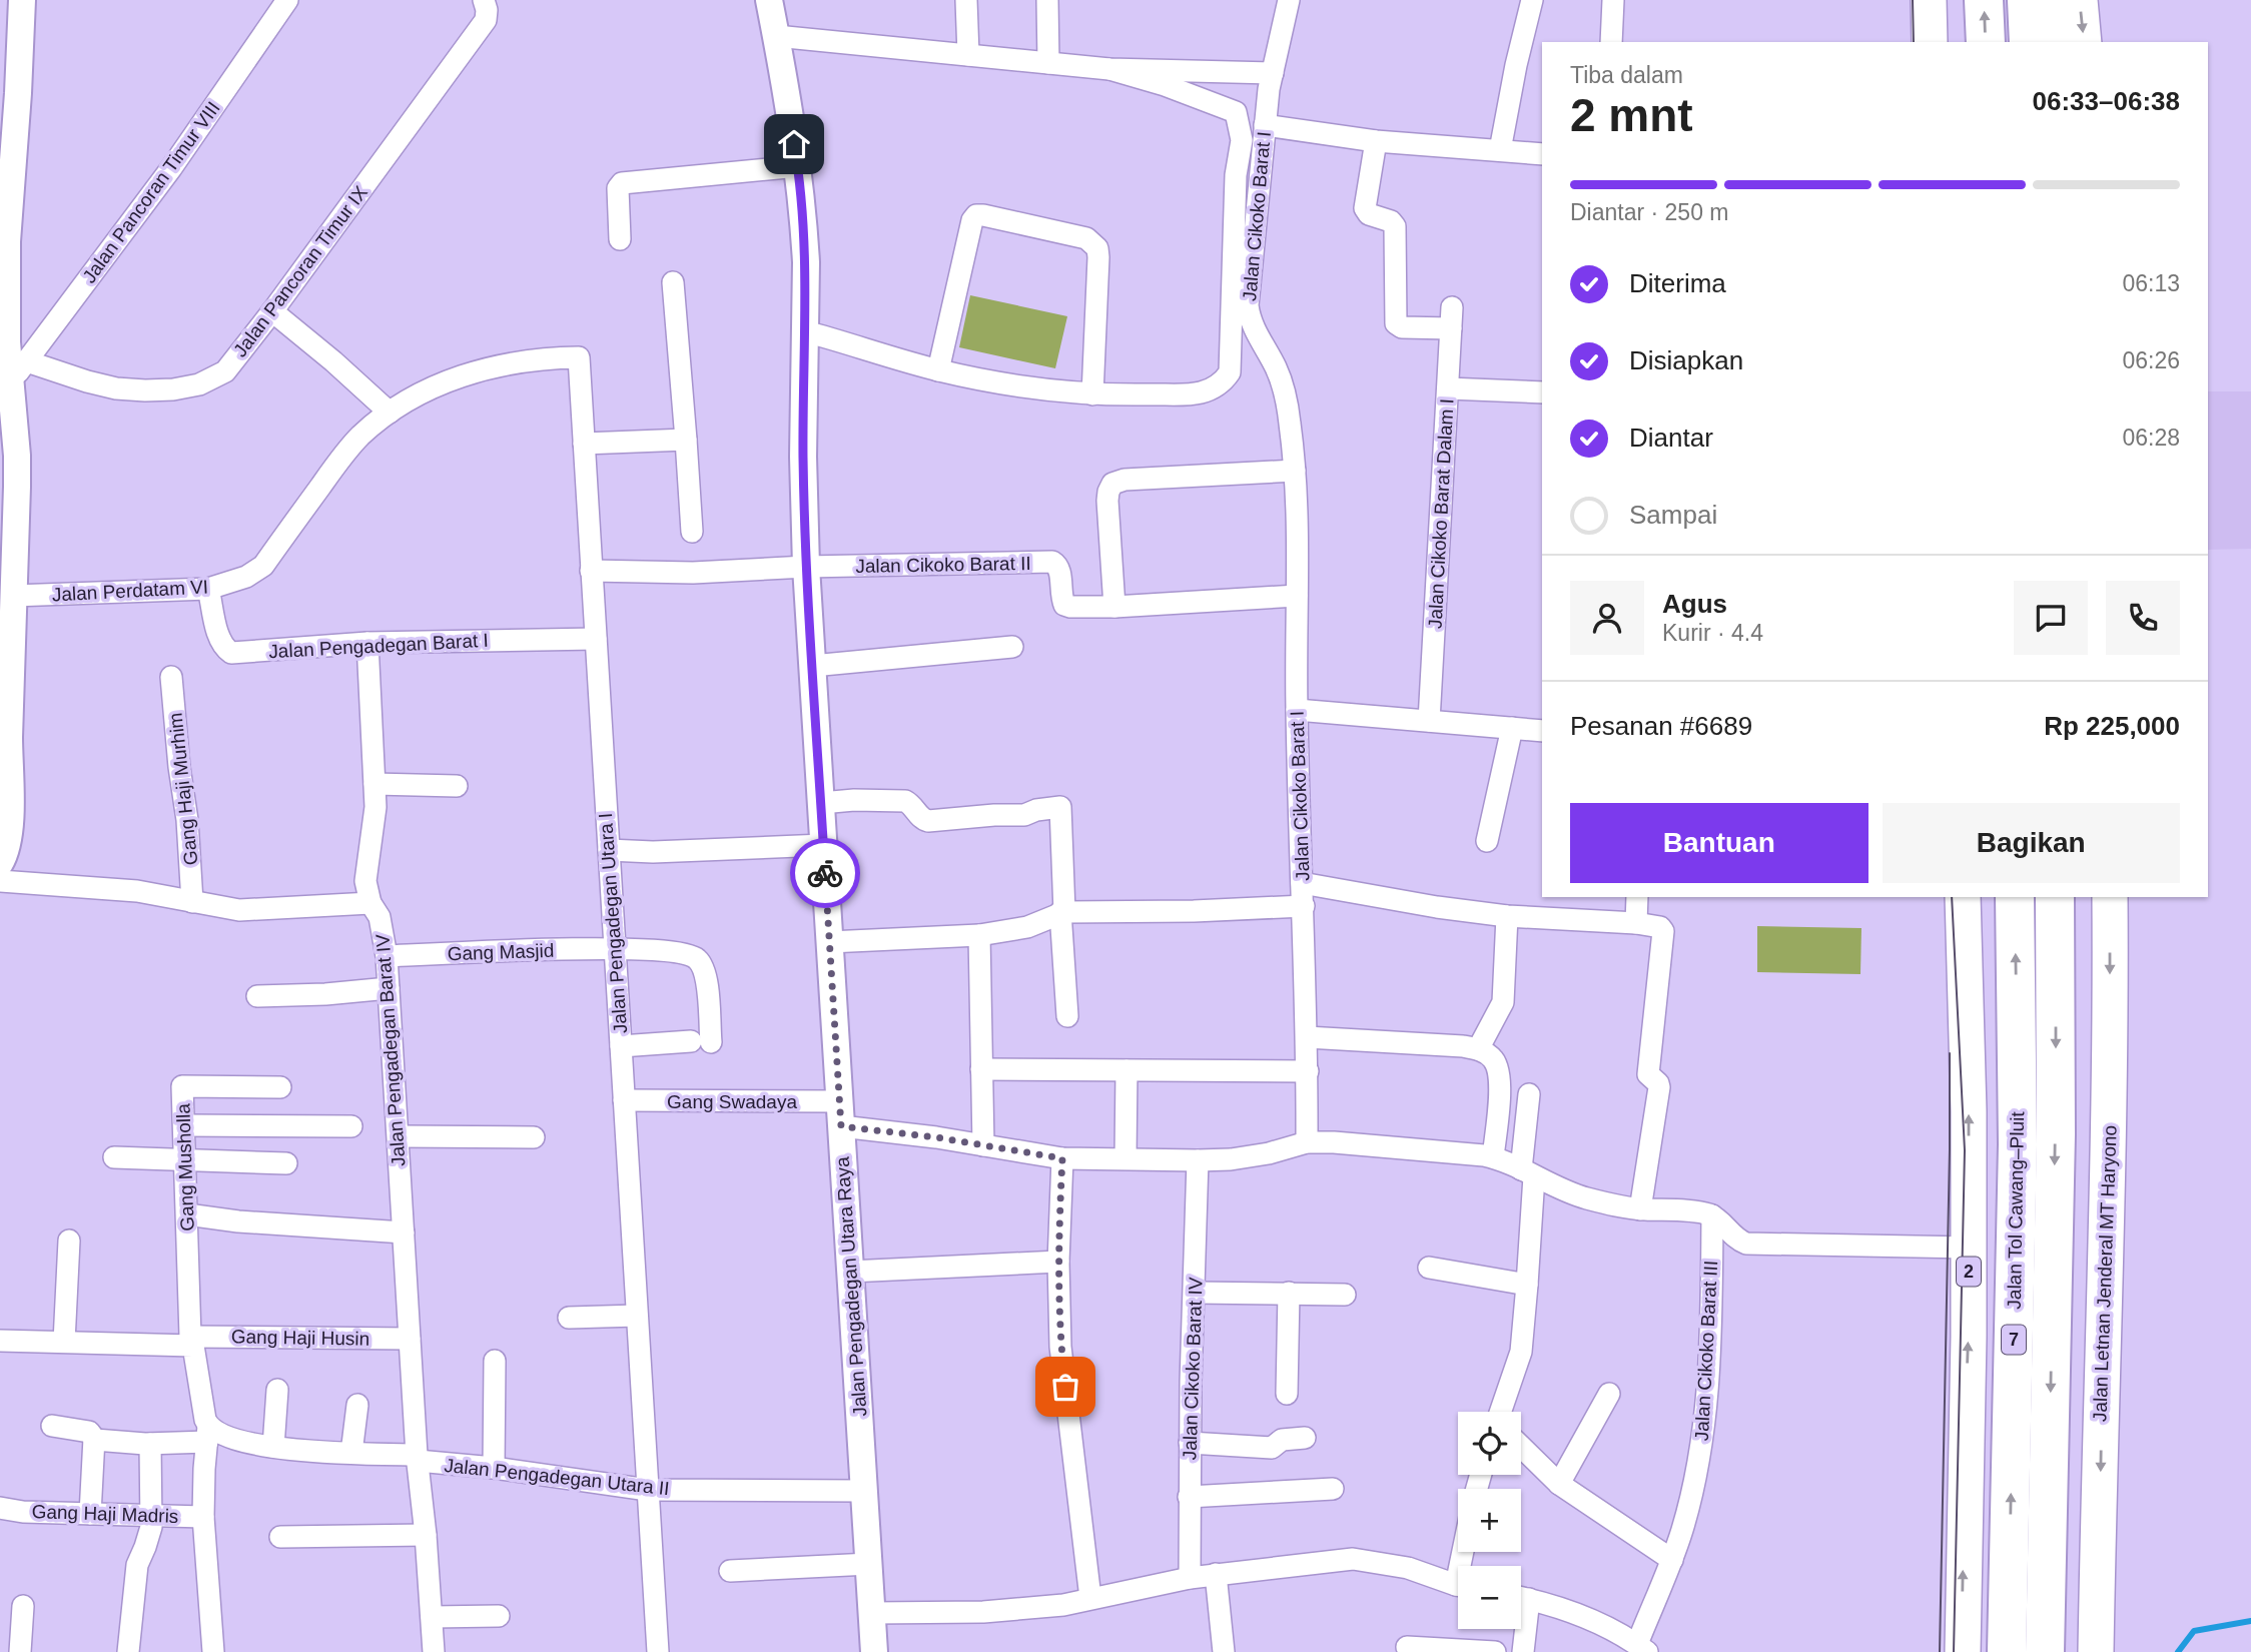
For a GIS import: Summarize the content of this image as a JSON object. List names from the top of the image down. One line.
{"streets":{"highway":["Jalan Tol Cawang–Pluit","2","Jalan Letnan Jenderal MT Haryono","7"],"street":["Jalan Pancoran Timur VIII","Jalan Cikoko Barat I","Jalan Pancoran Timur IX","Jalan Cikoko Barat Dalam I","Jalan Cikoko Barat II","Jalan Perdatam VI","Jalan Pengadegan Barat I","Gang Haji Murhim","Jalan Pengadegan Utara I","Gang Masjid","Jalan Pengadegan Barat IV","Gang Swadaya","Gang Musholla","Jalan Pengadegan Utara Raya","Gang Haji Husin","Jalan Cikoko Barat III","Jalan Cikoko Barat IV","Jalan Pengadegan Utara II","Gang Haji Madris"]},"crossings":[["Jalan Pancoran Timur VIII","Jalan Pancoran Timur IX"],["Jalan Cikoko Barat I","Jalan Cikoko Barat II"],["Jalan Cikoko Barat II","Jalan Pengadegan Utara Raya"],["Jalan Perdatam VI","Jalan Pengadegan Barat I"],["Jalan Pengadegan Barat I","Jalan Pengadegan Utara I"],["Jalan Pengadegan Barat I","Jalan Pengadegan Barat IV"],["Jalan Pengadegan Utara I","Gang Masjid"],["Jalan Pengadegan Utara I","Gang Swadaya"],["Jalan Pengadegan Utara I","Jalan Pengadegan Utara II"],["Gang Masjid","Jalan Pengadegan Barat IV"],["Jalan Pengadegan Barat IV","Gang Haji Husin"],["Jalan Pengadegan Barat IV","Jalan Pengadegan Utara II"],["Gang Swadaya","Jalan Pengadegan Utara Raya"],["Gang Musholla","Gang Haji Husin"],["Gang Musholla","Jalan Pengadegan Utara II"],["Gang Musholla","Gang Haji Madris"],["2","Jalan Cikoko Barat III"],["Jalan Pengadegan Utara Raya","Jalan Pengadegan Utara II"],["Jalan Pengadegan Utara II","Gang Haji Madris"]],"page":{"heading":["2 mnt","Tiba dalam","06:33–06:38"],"panel":["Agus","Kurir · 4.4","Pesanan #6689","Rp 225,000"],"bar":"Diantar · 250 m","list":[["Diterima","06:13"],["Disiapkan","06:26"],["Diantar","06:28"],"Sampai"],"buttons":["Bantuan","Bagikan"],"map_buttons":["+","−"]}}
